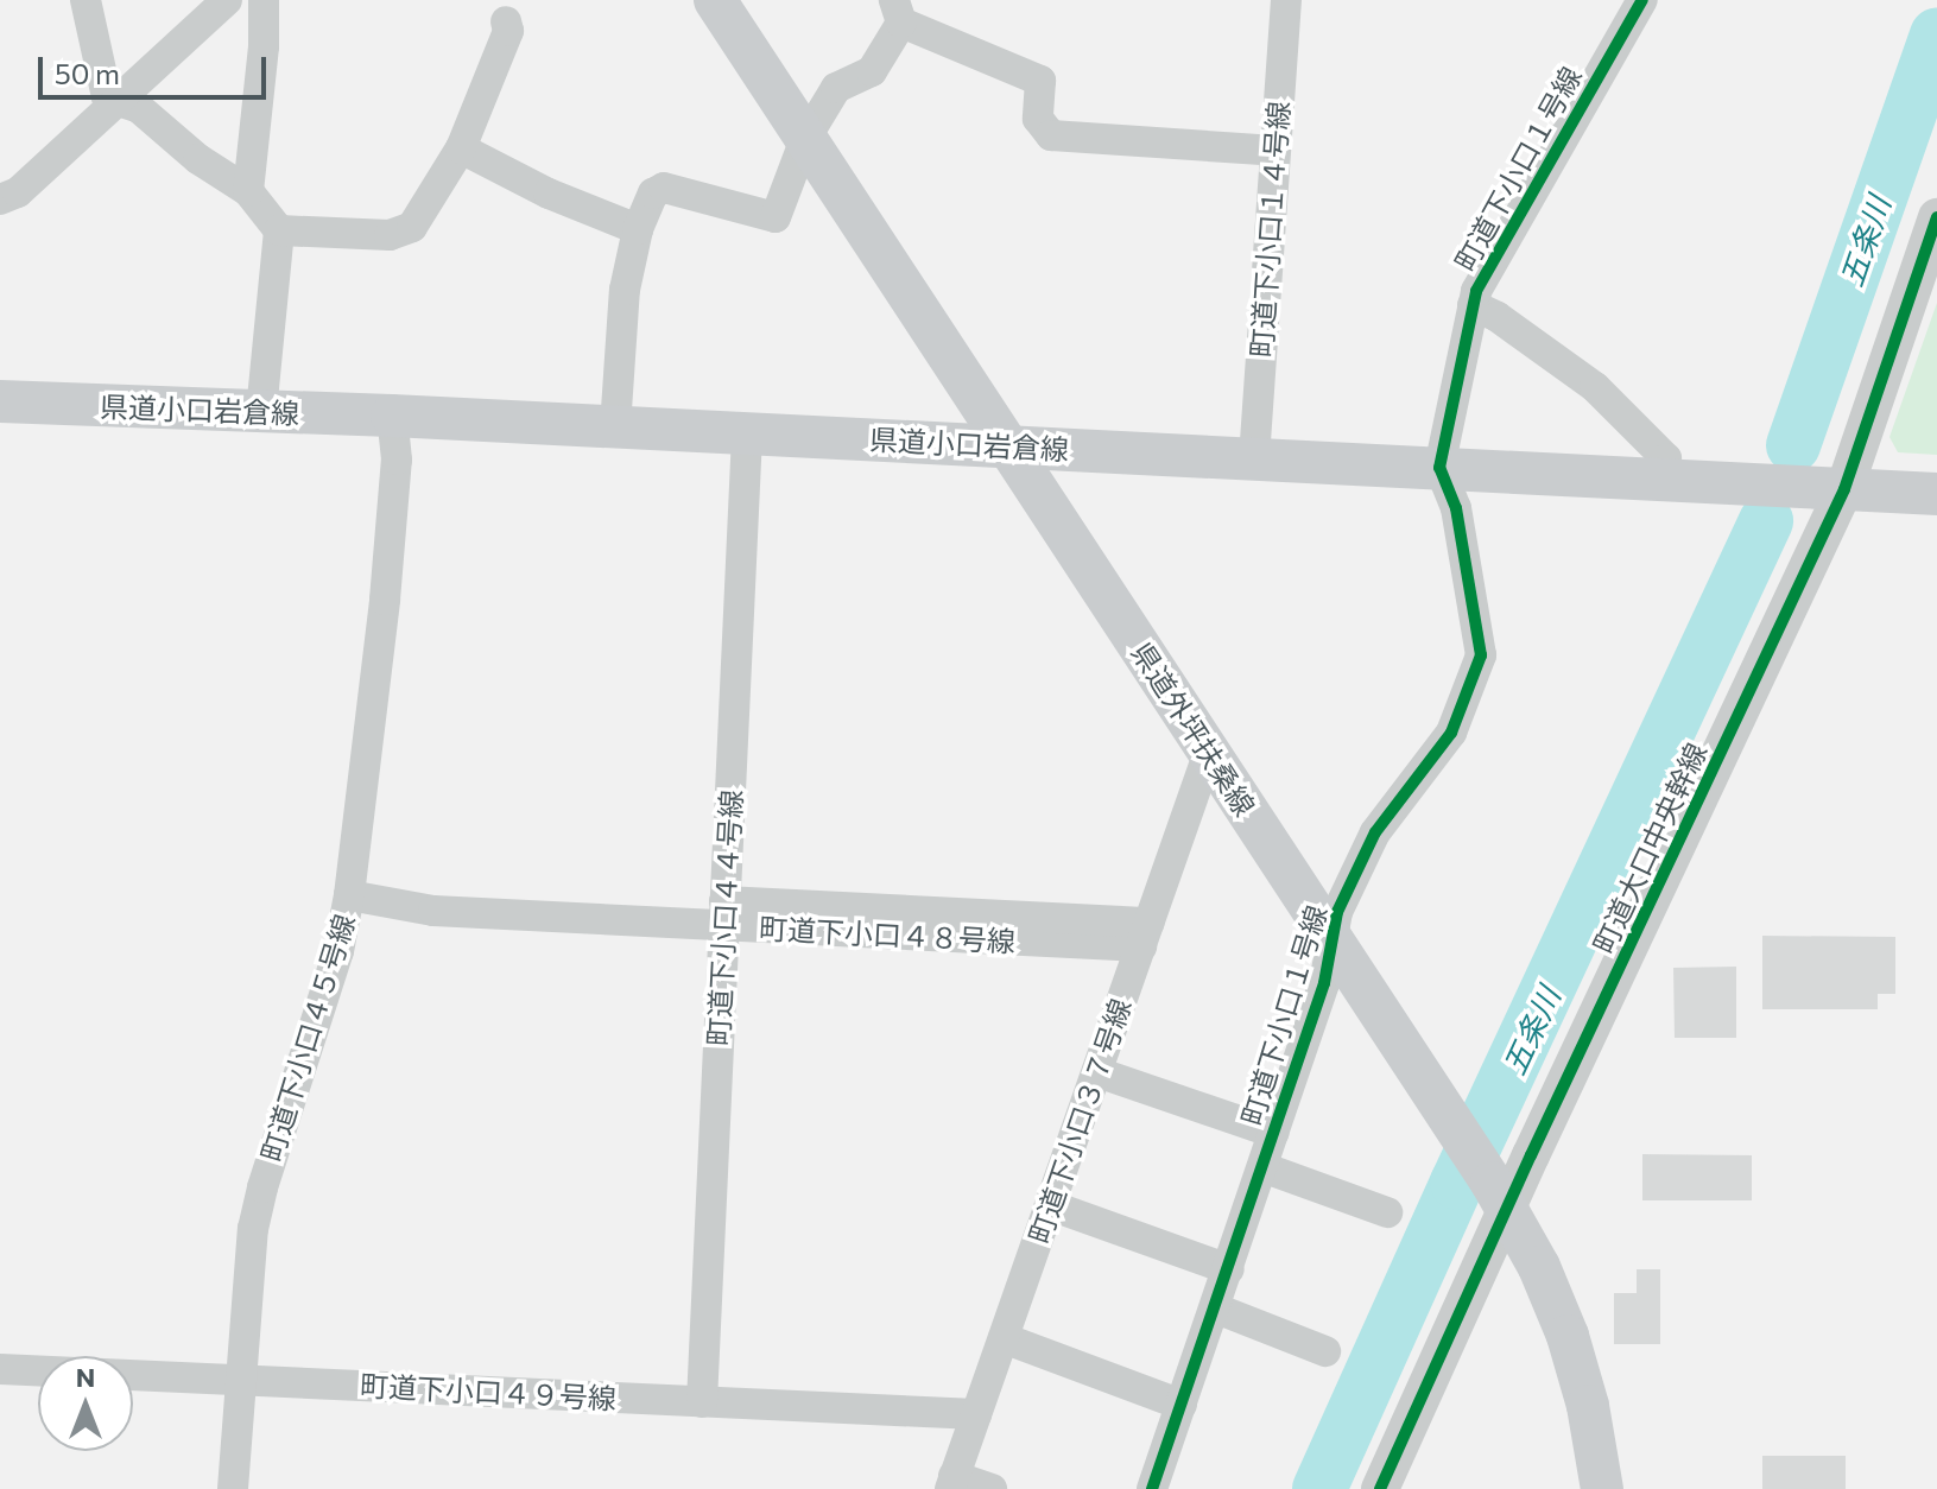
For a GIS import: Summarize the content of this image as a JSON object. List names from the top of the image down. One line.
{"streets":{"main road":["県道小口岩倉線","県道外坪扶桑線"],"street":["町道下小口１号線","町道下小口１４号線","町道大口中央幹線","町道下小口４４号線","町道下小口４８号線","町道下小口４５号線","町道下小口３７号線","町道下小口４９号線"]},"crossings":[["町道下小口１号線","県道小口岩倉線"],["町道下小口１号線","県道外坪扶桑線"],["町道下小口１４号線","県道小口岩倉線"],["県道小口岩倉線","県道外坪扶桑線"],["県道小口岩倉線","町道大口中央幹線"],["県道小口岩倉線","町道下小口４４号線"],["県道小口岩倉線","町道下小口４５号線"],["県道外坪扶桑線","町道大口中央幹線"],["県道外坪扶桑線","町道下小口３７号線"],["町道下小口４４号線","町道下小口４８号線"],["町道下小口４４号線","町道下小口４９号線"],["町道下小口４８号線","町道下小口４５号線"],["町道下小口４８号線","町道下小口３７号線"],["町道下小口４５号線","町道下小口４９号線"],["町道下小口３７号線","町道下小口４９号線"]],"water":["五条川"],"scale_bar":"50 m","north":"top"}
